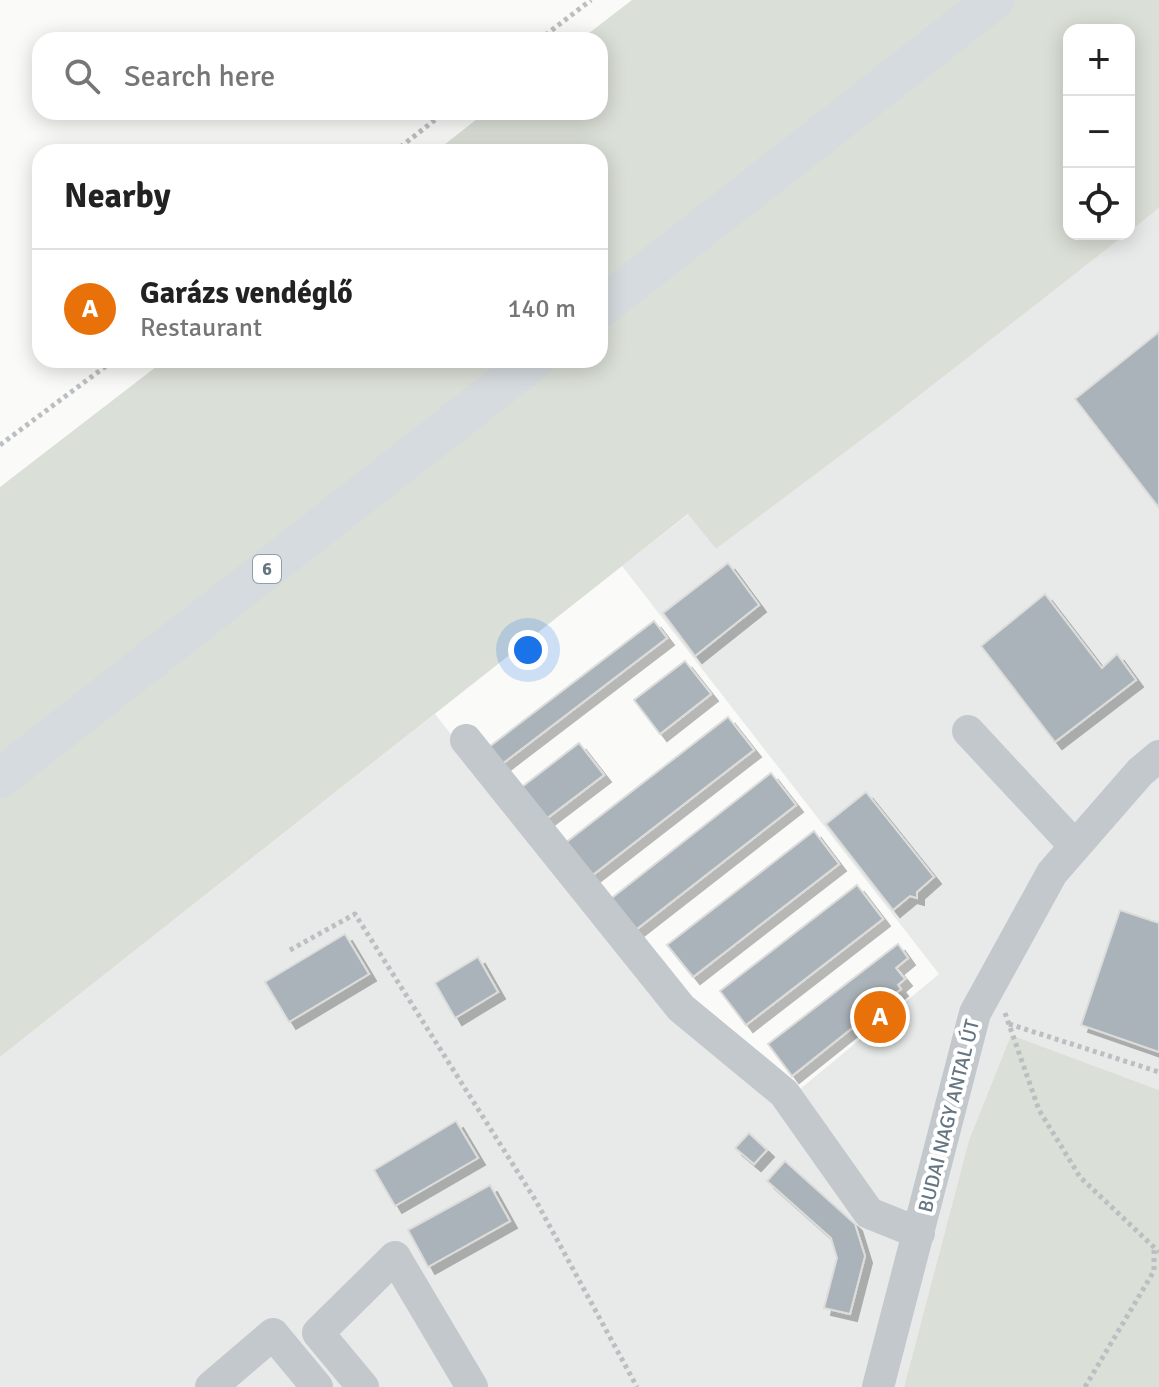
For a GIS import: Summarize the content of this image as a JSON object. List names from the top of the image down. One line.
{"streets":{"main road":["6"],"street":["BUDAI NAGY ANTAL ÚT"]},"page":{"map_buttons":["+","−"],"search":"Search here","heading":"Nearby","list":[{"mark":"A","name":"Garázs vendéglő","note":"Restaurant","value":"140 m"}],"pins":"A"}}
